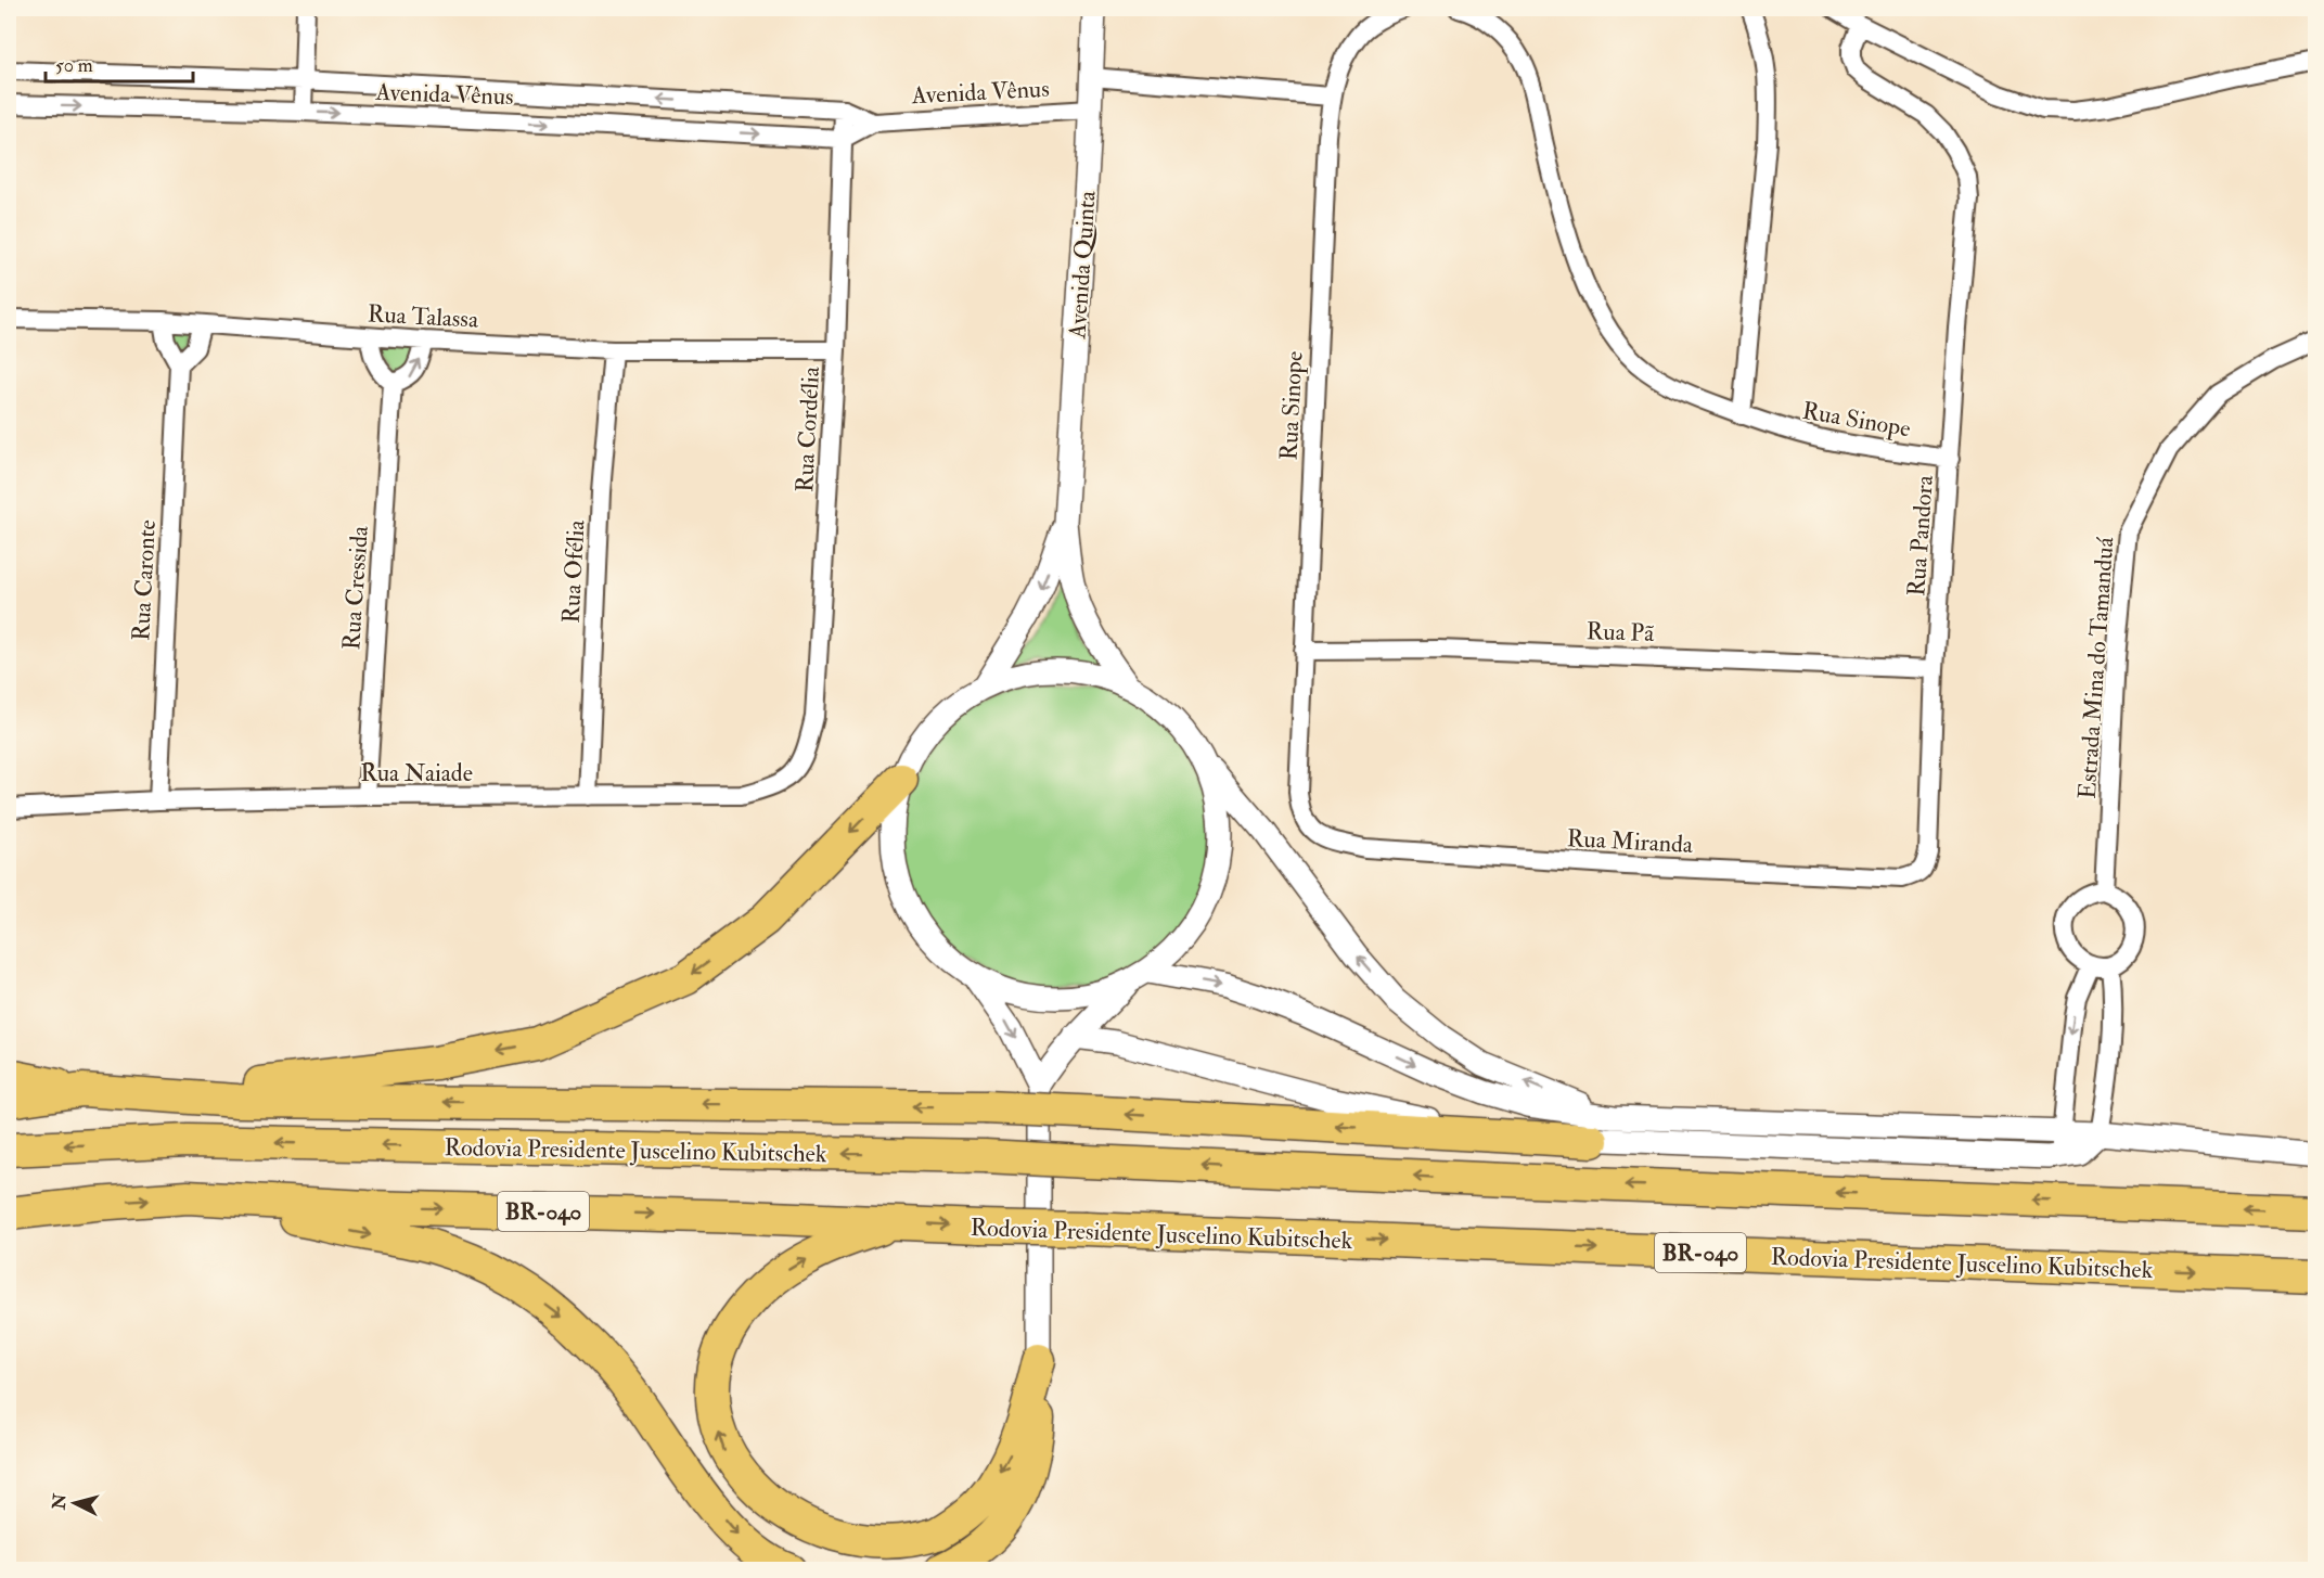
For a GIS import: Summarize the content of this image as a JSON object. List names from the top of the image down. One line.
{"streets":{"highway":["Rodovia Presidente Juscelino Kubitschek","BR-040"],"street":["Avenida Vênus","Avenida Quinta","Rua Talassa","Rua Sinope","Rua Cordélia","Rua Pandora","Rua Ofélia","Rua Caronte","Rua Cressida","Rua Pã","Estrada Mina do Tamanduá","Rua Naiade","Rua Miranda"]},"crossings":[["Avenida Vênus","Avenida Quinta"],["Avenida Vênus","Rua Cordélia"],["Rua Talassa","Rua Cordélia"],["Rua Talassa","Rua Ofélia"],["Rua Talassa","Rua Caronte"],["Rua Sinope","Rua Pandora"],["Rua Sinope","Rua Pã"],["Rua Sinope","Rua Miranda"],["Rua Cordélia","Rua Naiade"],["Rua Pandora","Rua Pã"],["Rua Pandora","Rua Miranda"],["Rua Ofélia","Rua Naiade"],["Rua Caronte","Rua Naiade"],["Rua Cressida","Rua Naiade"]],"scale_bar":"50 m","north":"left"}
